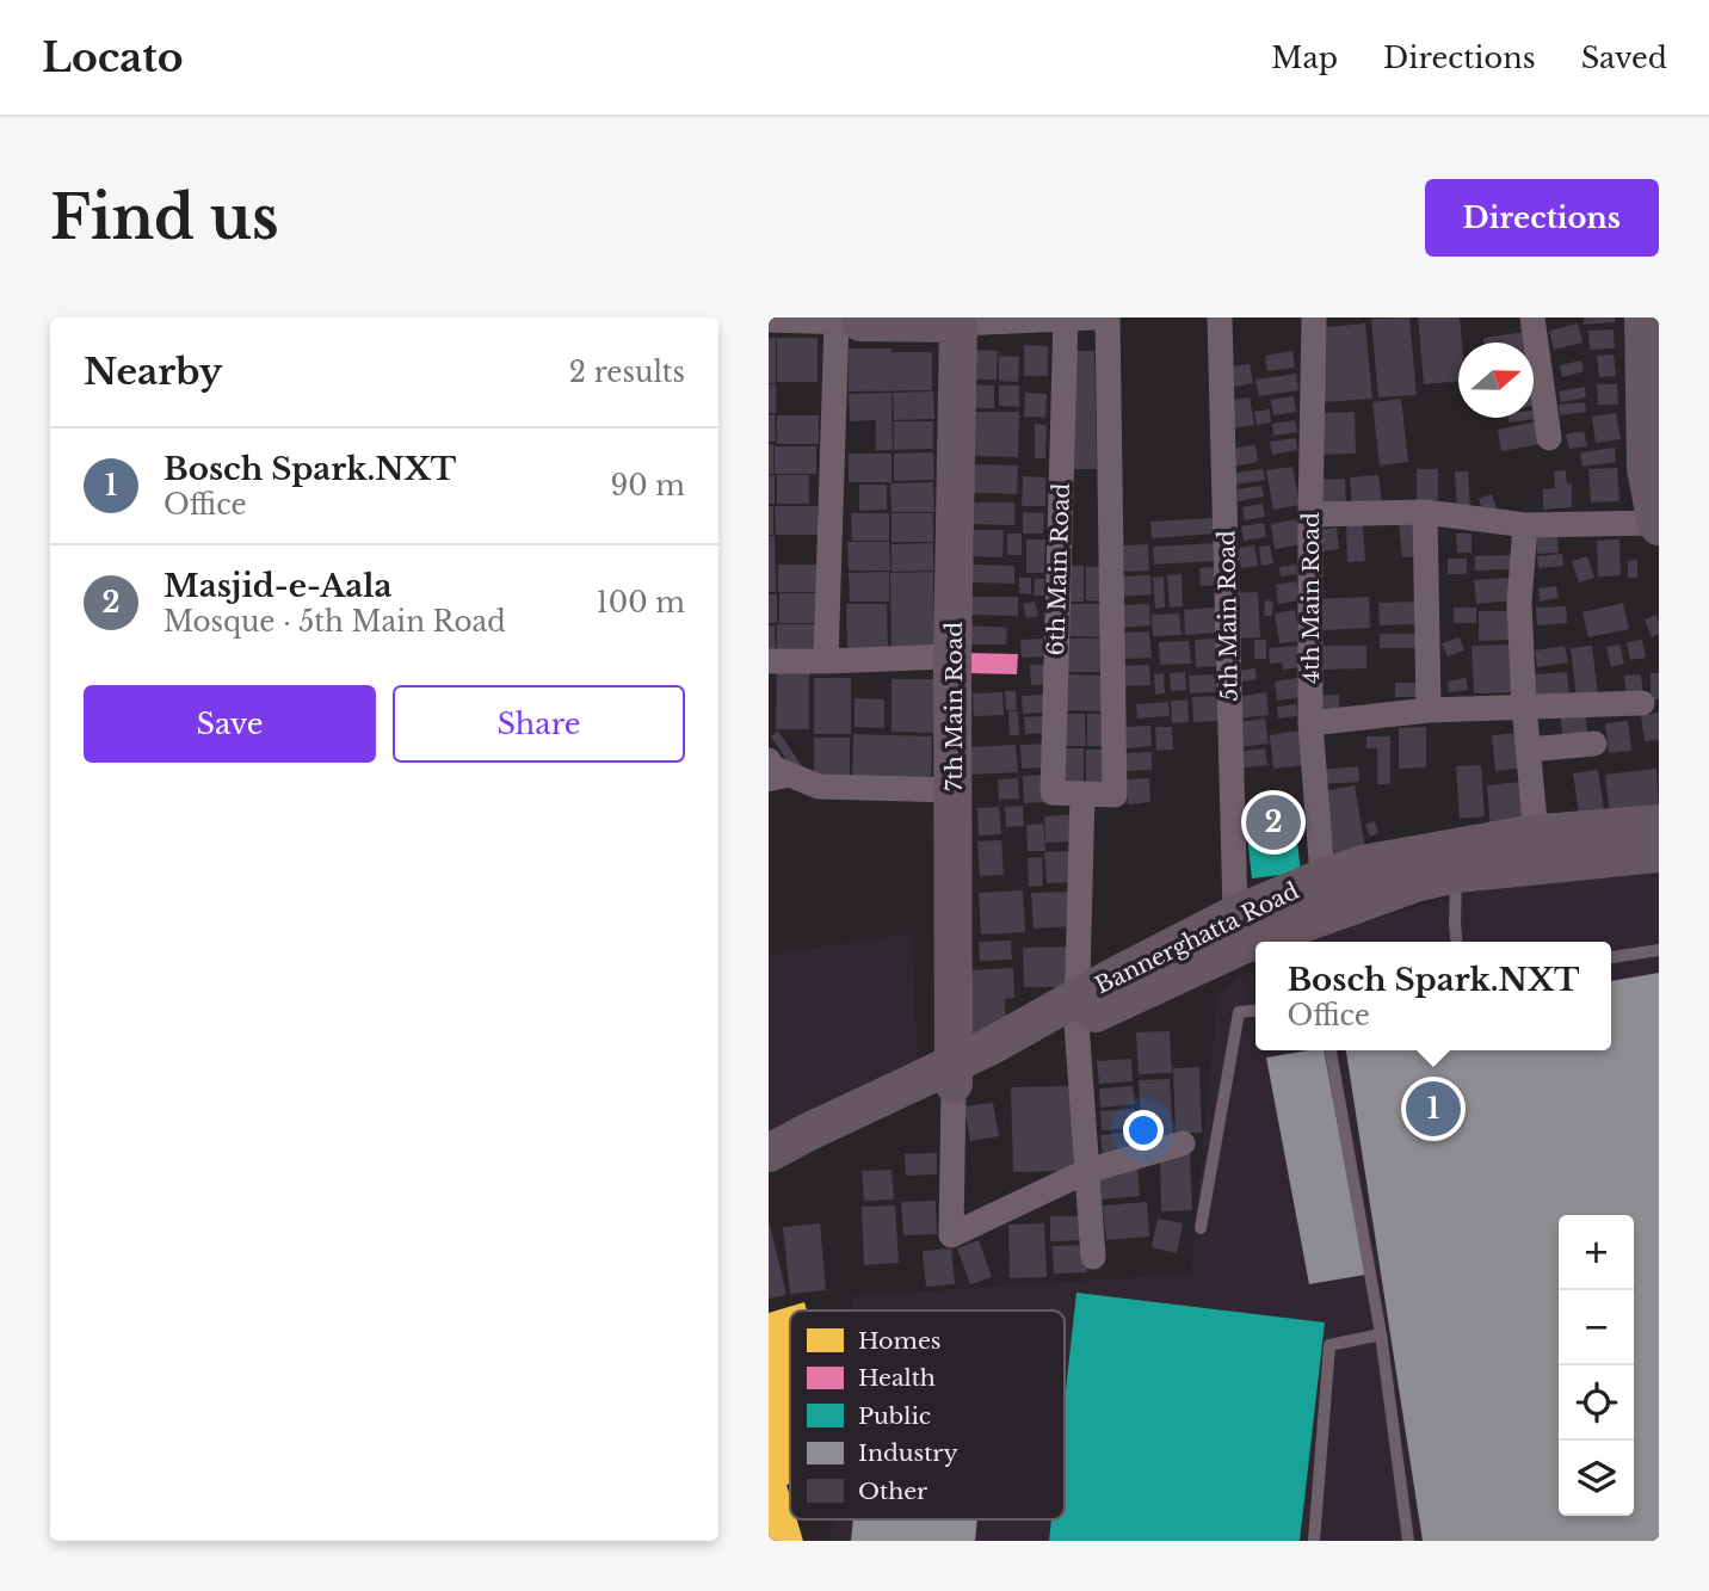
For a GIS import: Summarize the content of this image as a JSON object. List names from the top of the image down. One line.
{"streets":{"main road":["7th Main Road","Bannerghatta Road"],"street":["6th Main Road","4th Main Road","5th Main Road"]},"crossings":[["4th Main Road","Bannerghatta Road"],["5th Main Road","Bannerghatta Road"],["7th Main Road","Bannerghatta Road"]],"legend":["Homes","Health","Public","Industry","Other"],"north":"right","page":{"header":"Locato","nav":["Map","Directions","Saved"],"buttons":["Directions",["Save","Share"]],"title":"Find us","heading":["Nearby","2 results"],"list":[{"mark":"1","name":"Bosch Spark.NXT","note":"Office","value":"90 m"},{"mark":"2","name":"Masjid-e-Aala","note":"Mosque · 5th Main Road","value":"100 m"}],"pins":["2","1"],"popup":["Bosch Spark.NXT","Office"],"map_buttons":["+","−"]}}
